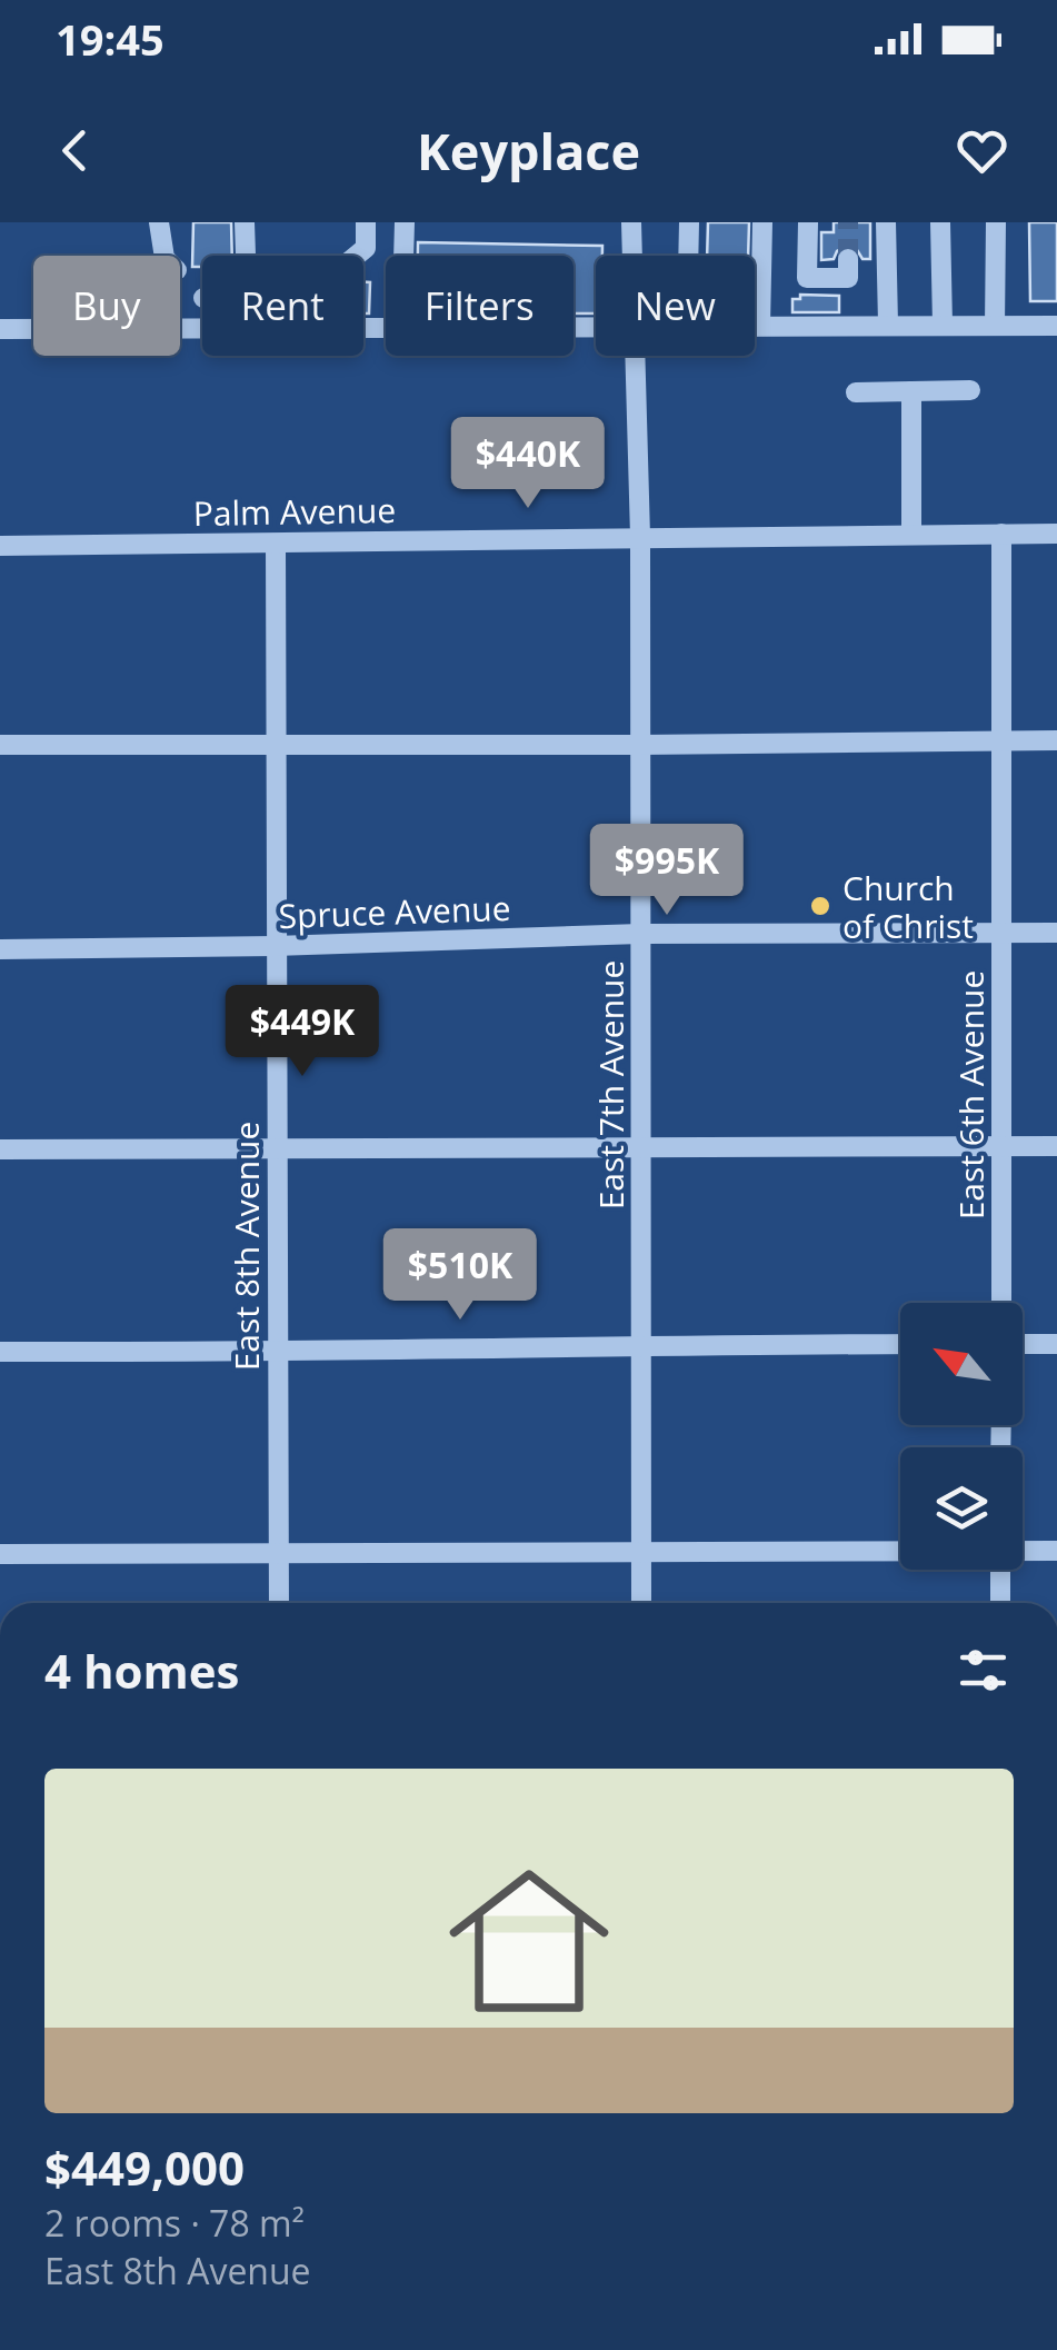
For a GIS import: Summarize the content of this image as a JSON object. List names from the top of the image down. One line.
{"streets":{"street":["Palm Avenue","Spruce Avenue","East 7th Avenue","East 6th Avenue","East 8th Avenue"]},"crossings":[["Palm Avenue","East 7th Avenue"],["Palm Avenue","East 6th Avenue"],["Palm Avenue","East 8th Avenue"],["Spruce Avenue","East 7th Avenue"],["Spruce Avenue","East 6th Avenue"],["Spruce Avenue","East 8th Avenue"]],"places":["Church of Christ"],"north":"top left","page":{"status":"19:45","header":"Keyplace","chip":["Buy","Rent","Filters","New"],"price":["$440K","$995K","$449K","$510K"],"heading":"4 homes","list":[{"name":"$449,000","note":"2 rooms · 78 m² · East 8th Avenue"}]}}
